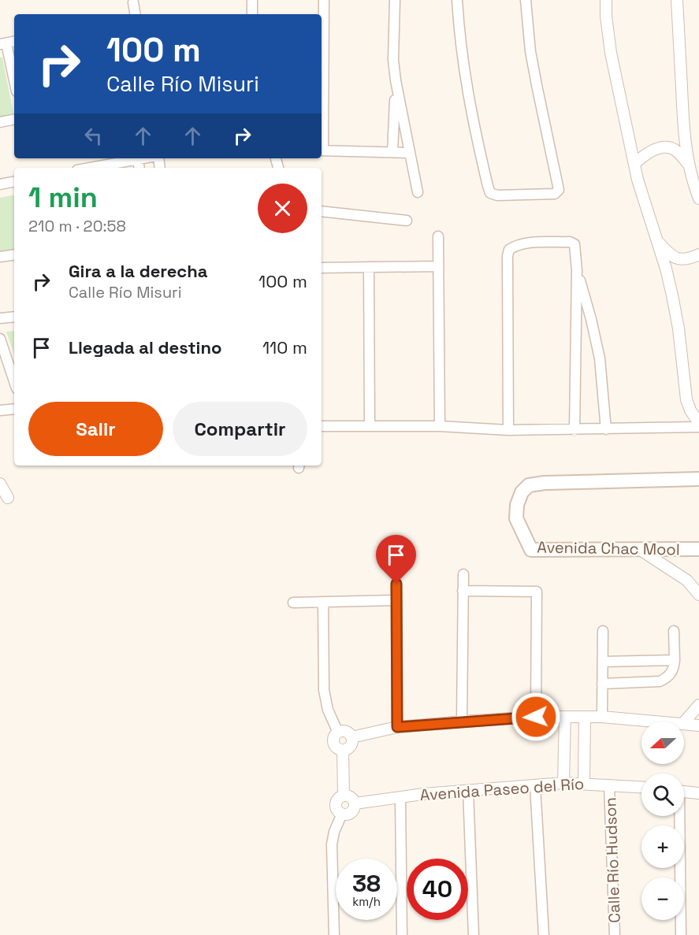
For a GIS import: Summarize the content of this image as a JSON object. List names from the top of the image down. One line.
{"streets":{"main road":["Avenida Chac Mool"],"street":["Avenida Paseo del Río","Calle Río Hudson"]},"crossings":[["Avenida Paseo del Río","Calle Río Hudson"]],"north":"left","page":{"turn":["100 m","Calle Río Misuri"],"heading":["1 min","210 m · 20:58"],"list":[{"name":"Gira a la derecha","note":"Calle Río Misuri","value":"100 m"},{"name":"Llegada al destino","value":"110 m"}],"buttons":["Salir","Compartir"],"map_buttons":["+","−"],"speed":"38 km/h","limit":"40"}}
